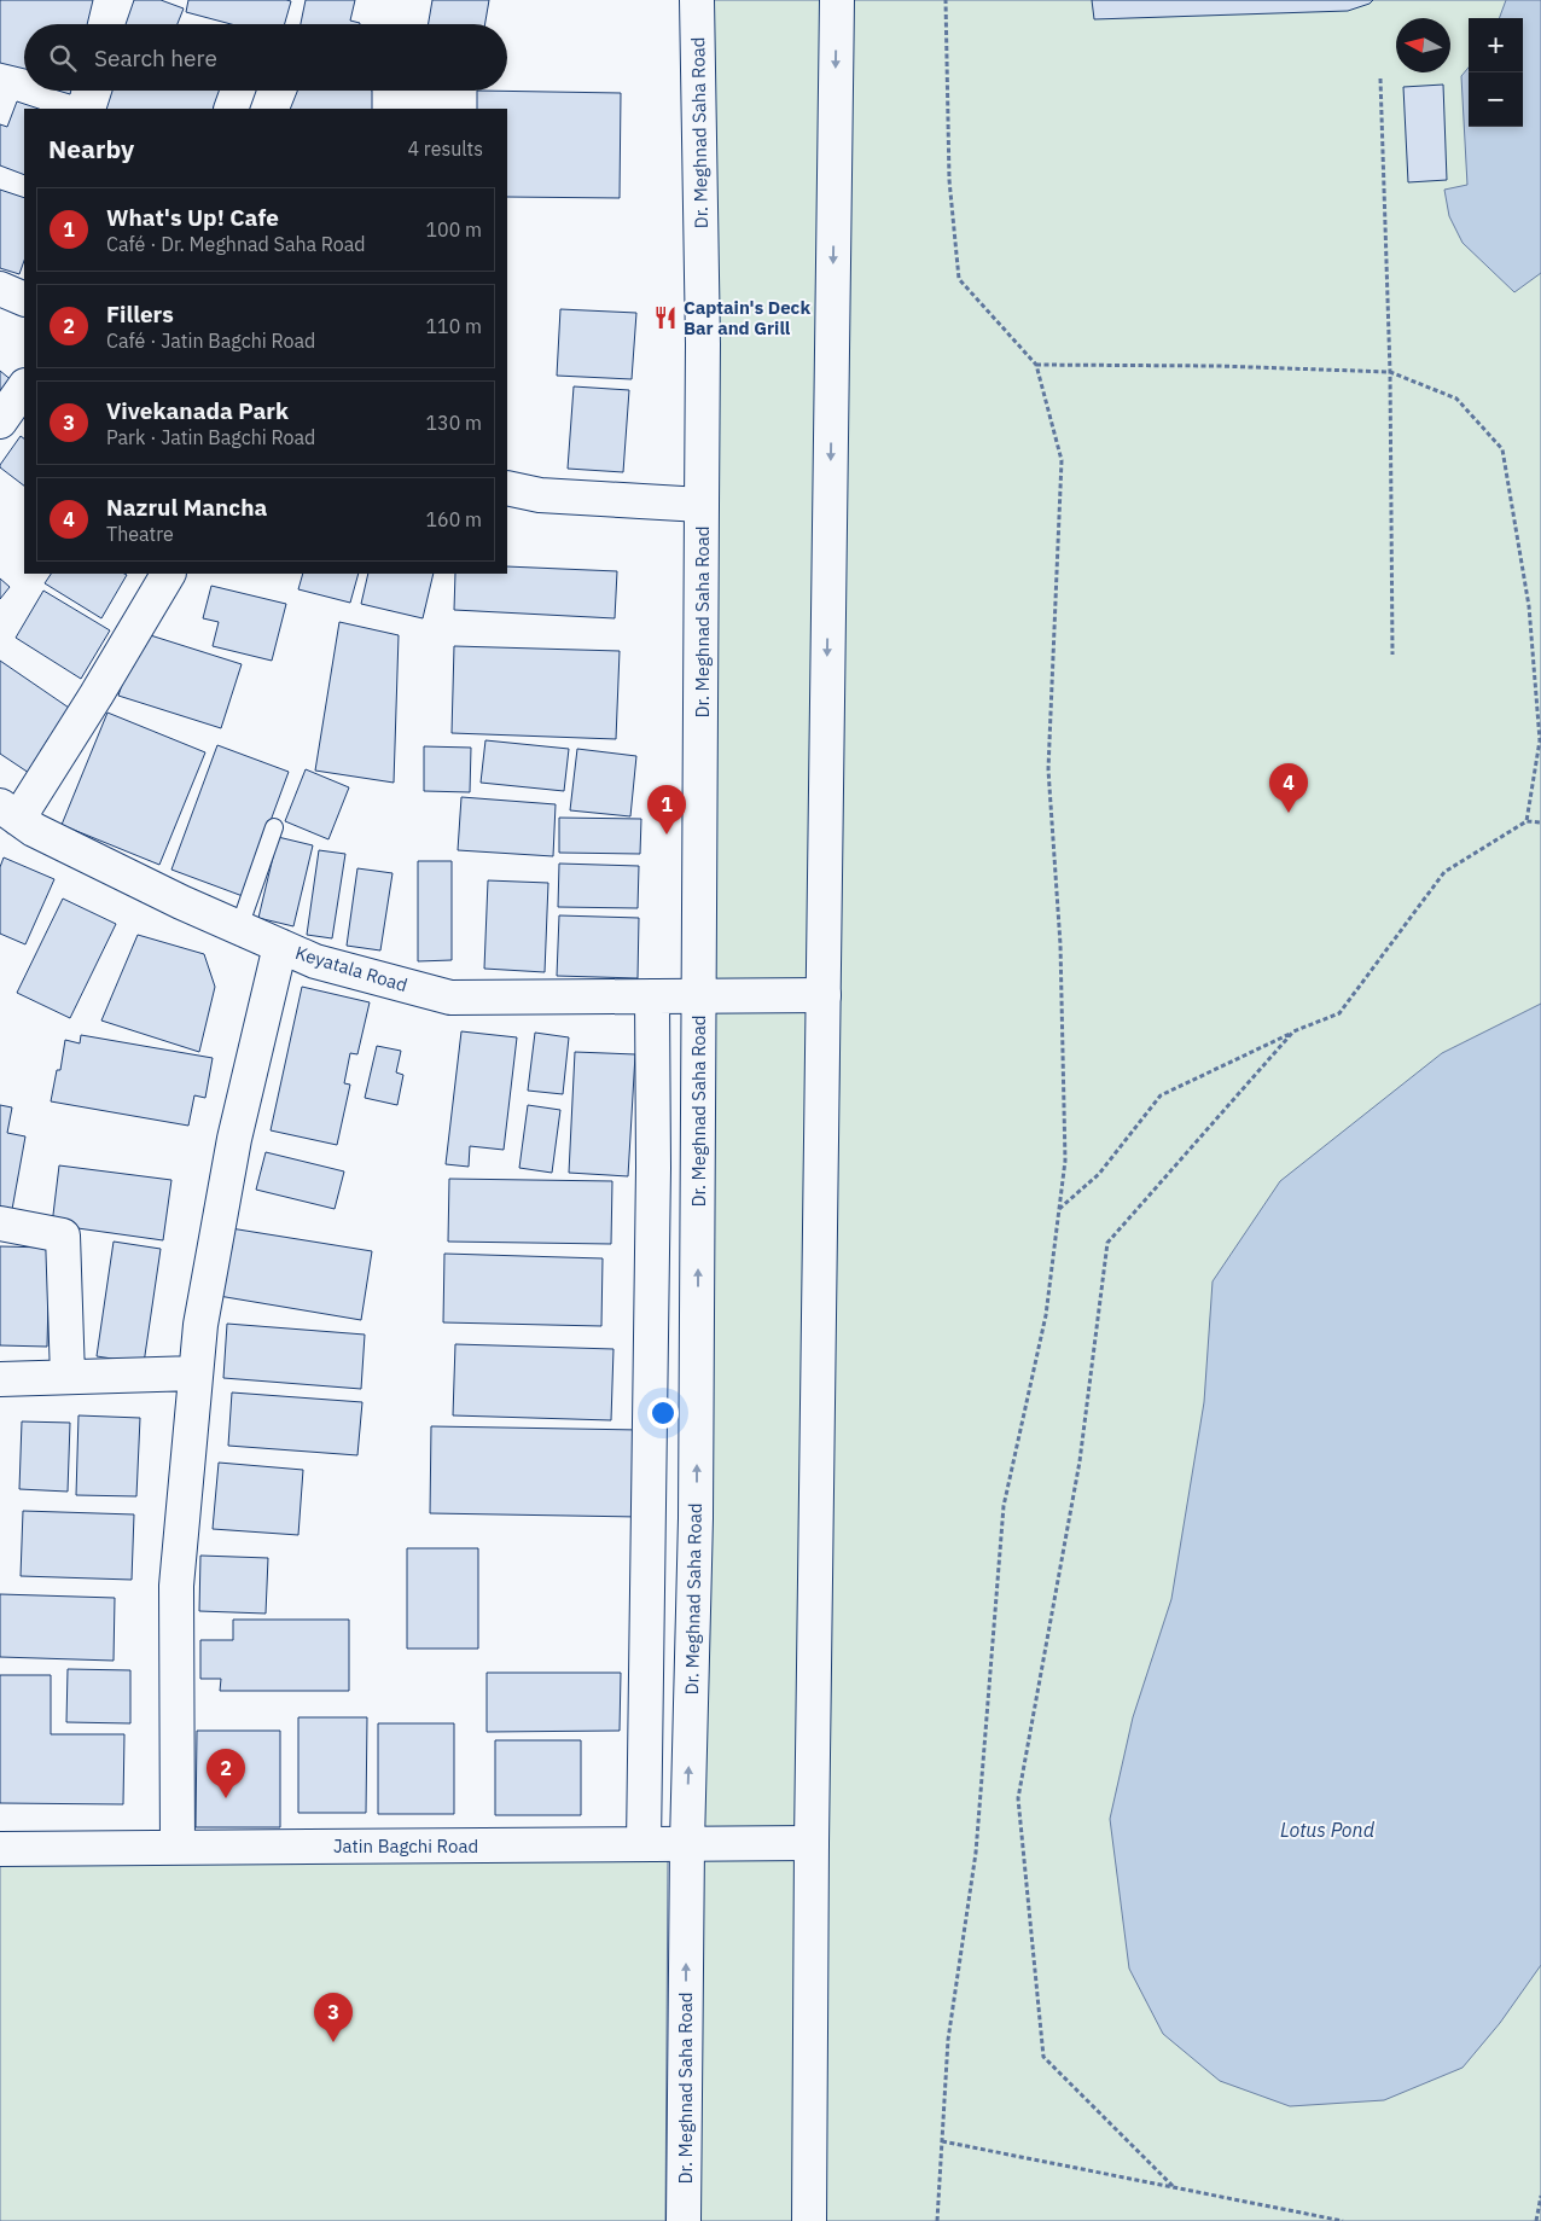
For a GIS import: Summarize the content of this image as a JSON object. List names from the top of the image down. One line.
{"streets":{"street":["Dr. Meghnad Saha Road","Keyatala Road","Jatin Bagchi Road"]},"crossings":[["Dr. Meghnad Saha Road","Keyatala Road"],["Dr. Meghnad Saha Road","Jatin Bagchi Road"]],"water":["Lotus Pond"],"places":{"restaurant":["Captain's Deck Bar and Grill"]},"north":"left","page":{"map_buttons":["+","−"],"search":"Search here","heading":["Nearby","4 results"],"list":[{"mark":"1","name":"What's Up! Cafe","note":"Café · Dr. Meghnad Saha Road","value":"100 m"},{"mark":"2","name":"Fillers","note":"Café · Jatin Bagchi Road","value":"110 m"},{"mark":"3","name":"Vivekanada Park","note":"Park · Jatin Bagchi Road","value":"130 m"},{"mark":"4","name":"Nazrul Mancha","note":"Theatre","value":"160 m"}],"pins":["4","1","2","3"]}}
